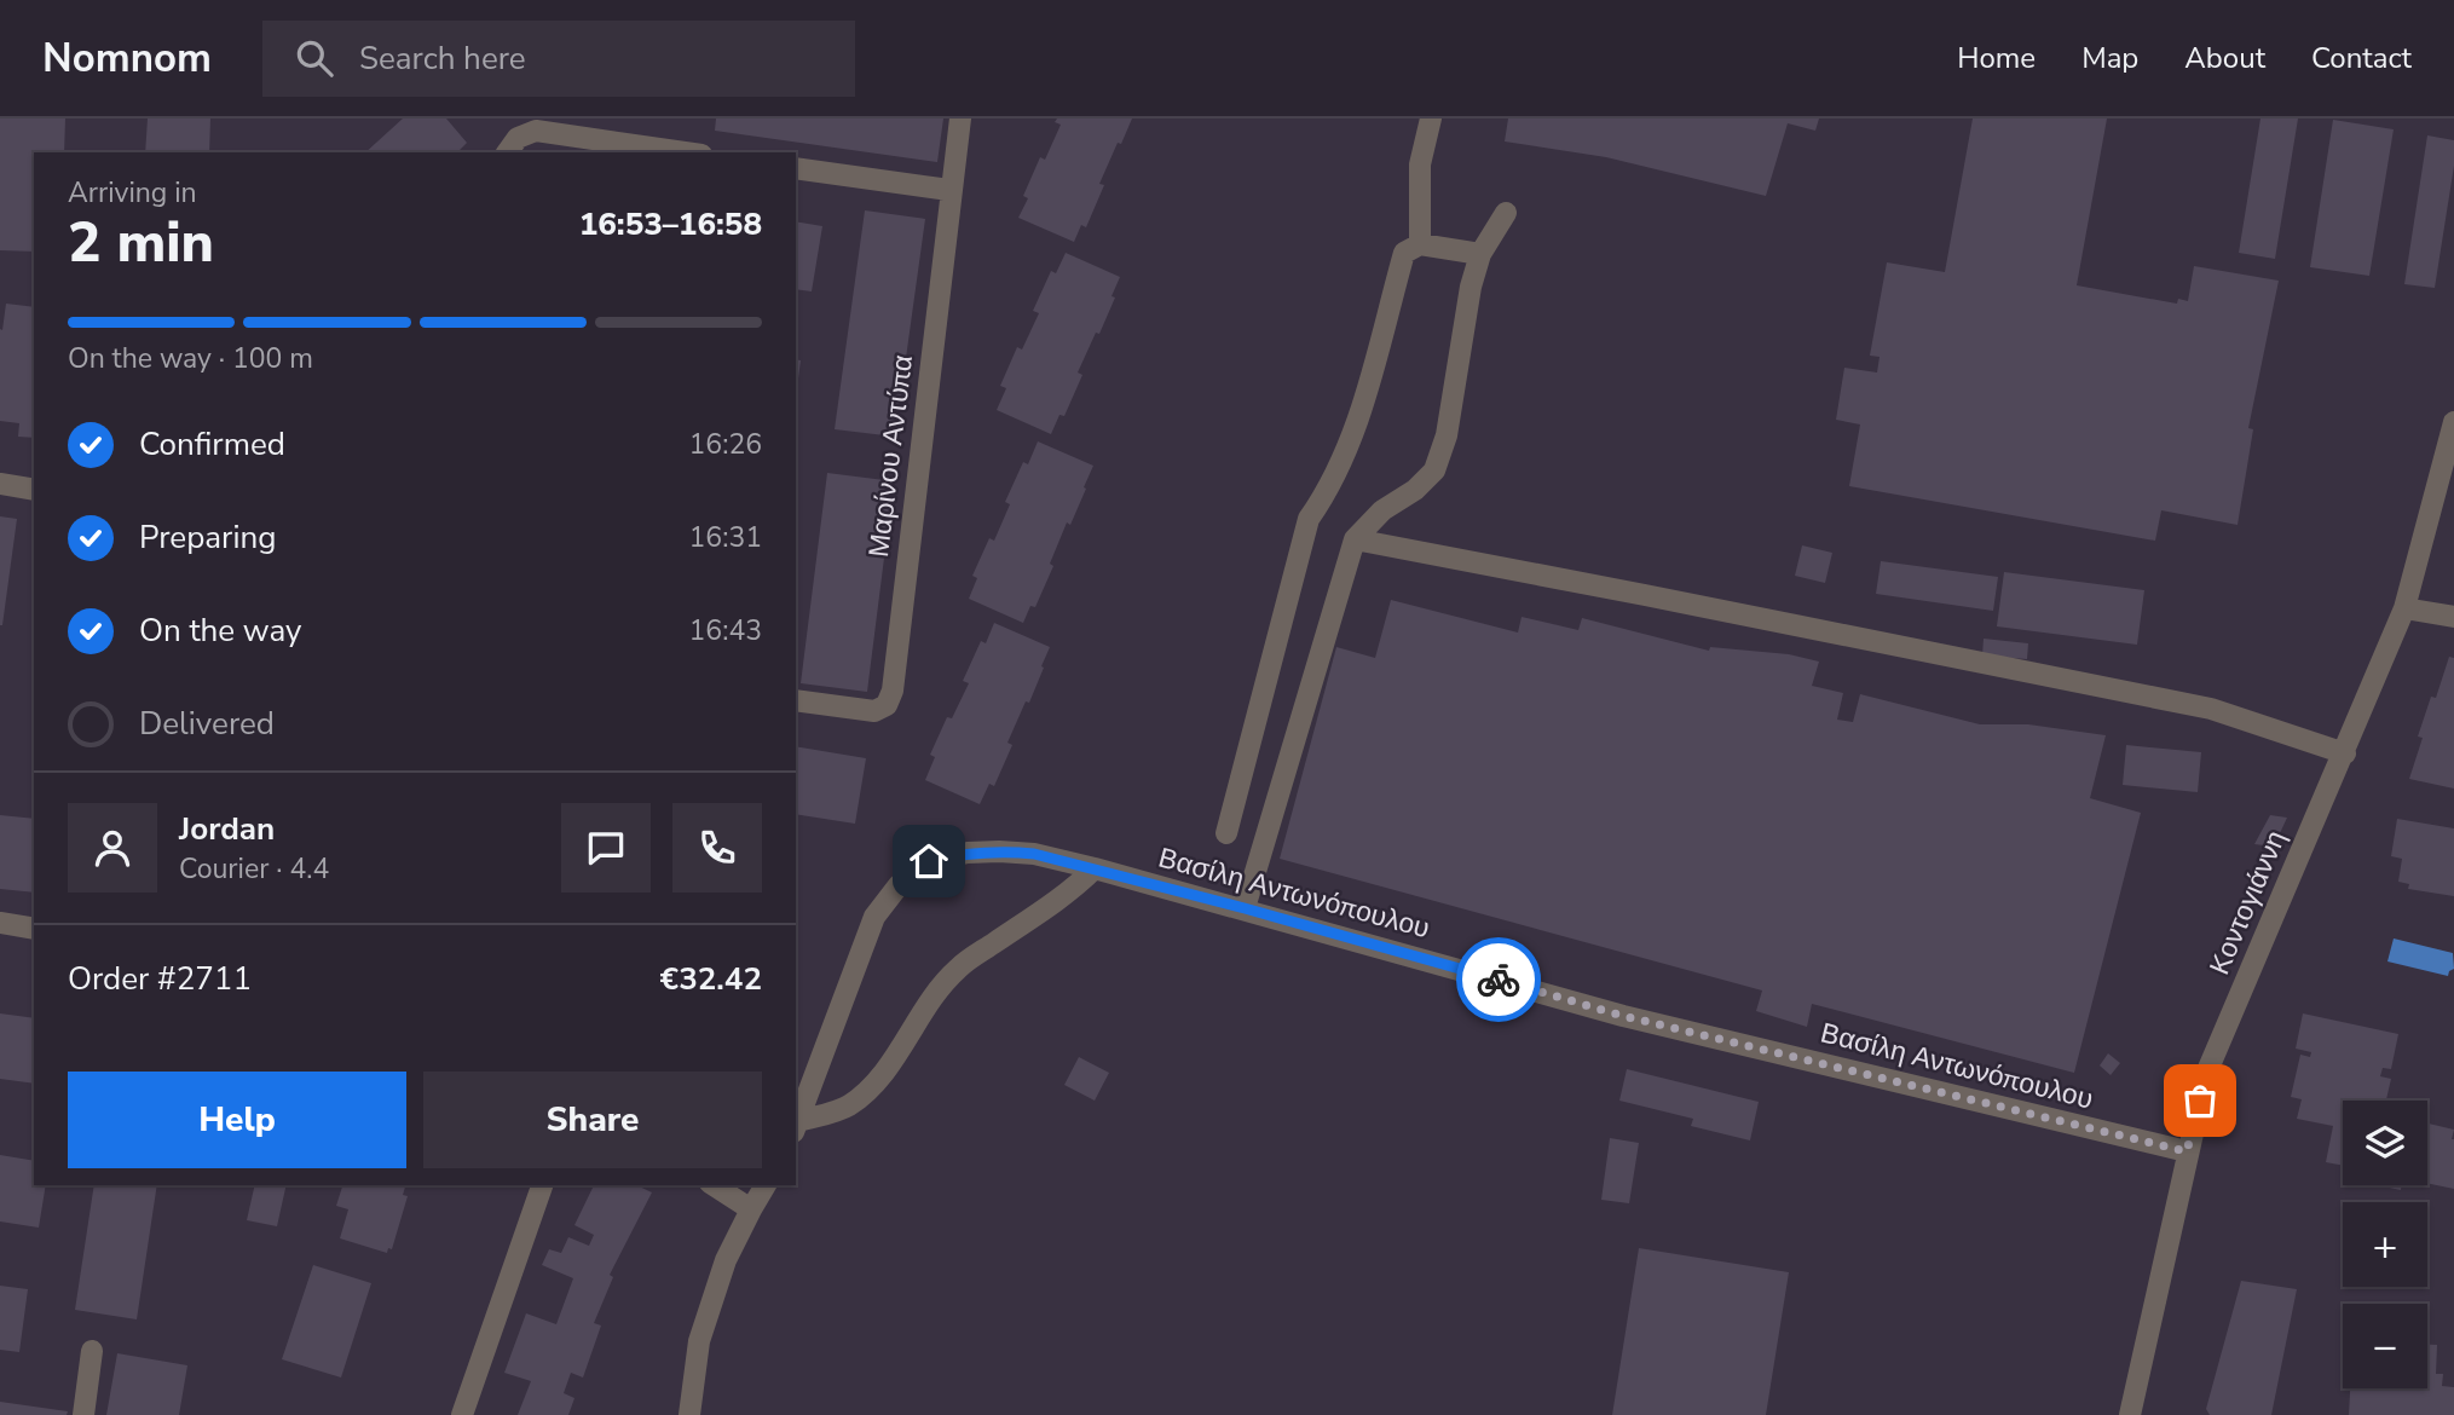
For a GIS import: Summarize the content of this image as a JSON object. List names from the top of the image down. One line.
{"streets":{"street":["Μαρίνου Αντύπα","Βασίλη Αντωνόπουλου","Κοντογιάννη"]},"crossings":[["Βασίλη Αντωνόπουλου","Κοντογιάννη"]],"page":{"header":"Nomnom","search":"Search here","nav":["Home","Map","About","Contact"],"heading":["2 min","Arriving in","16:53–16:58"],"panel":["Jordan","Courier · 4.4","Order #2711","€32.42"],"bar":"On the way · 100 m","list":[["Confirmed","16:26"],["Preparing","16:31"],["On the way","16:43"],"Delivered"],"buttons":["Help","Share"],"map_buttons":["+","−"]}}
